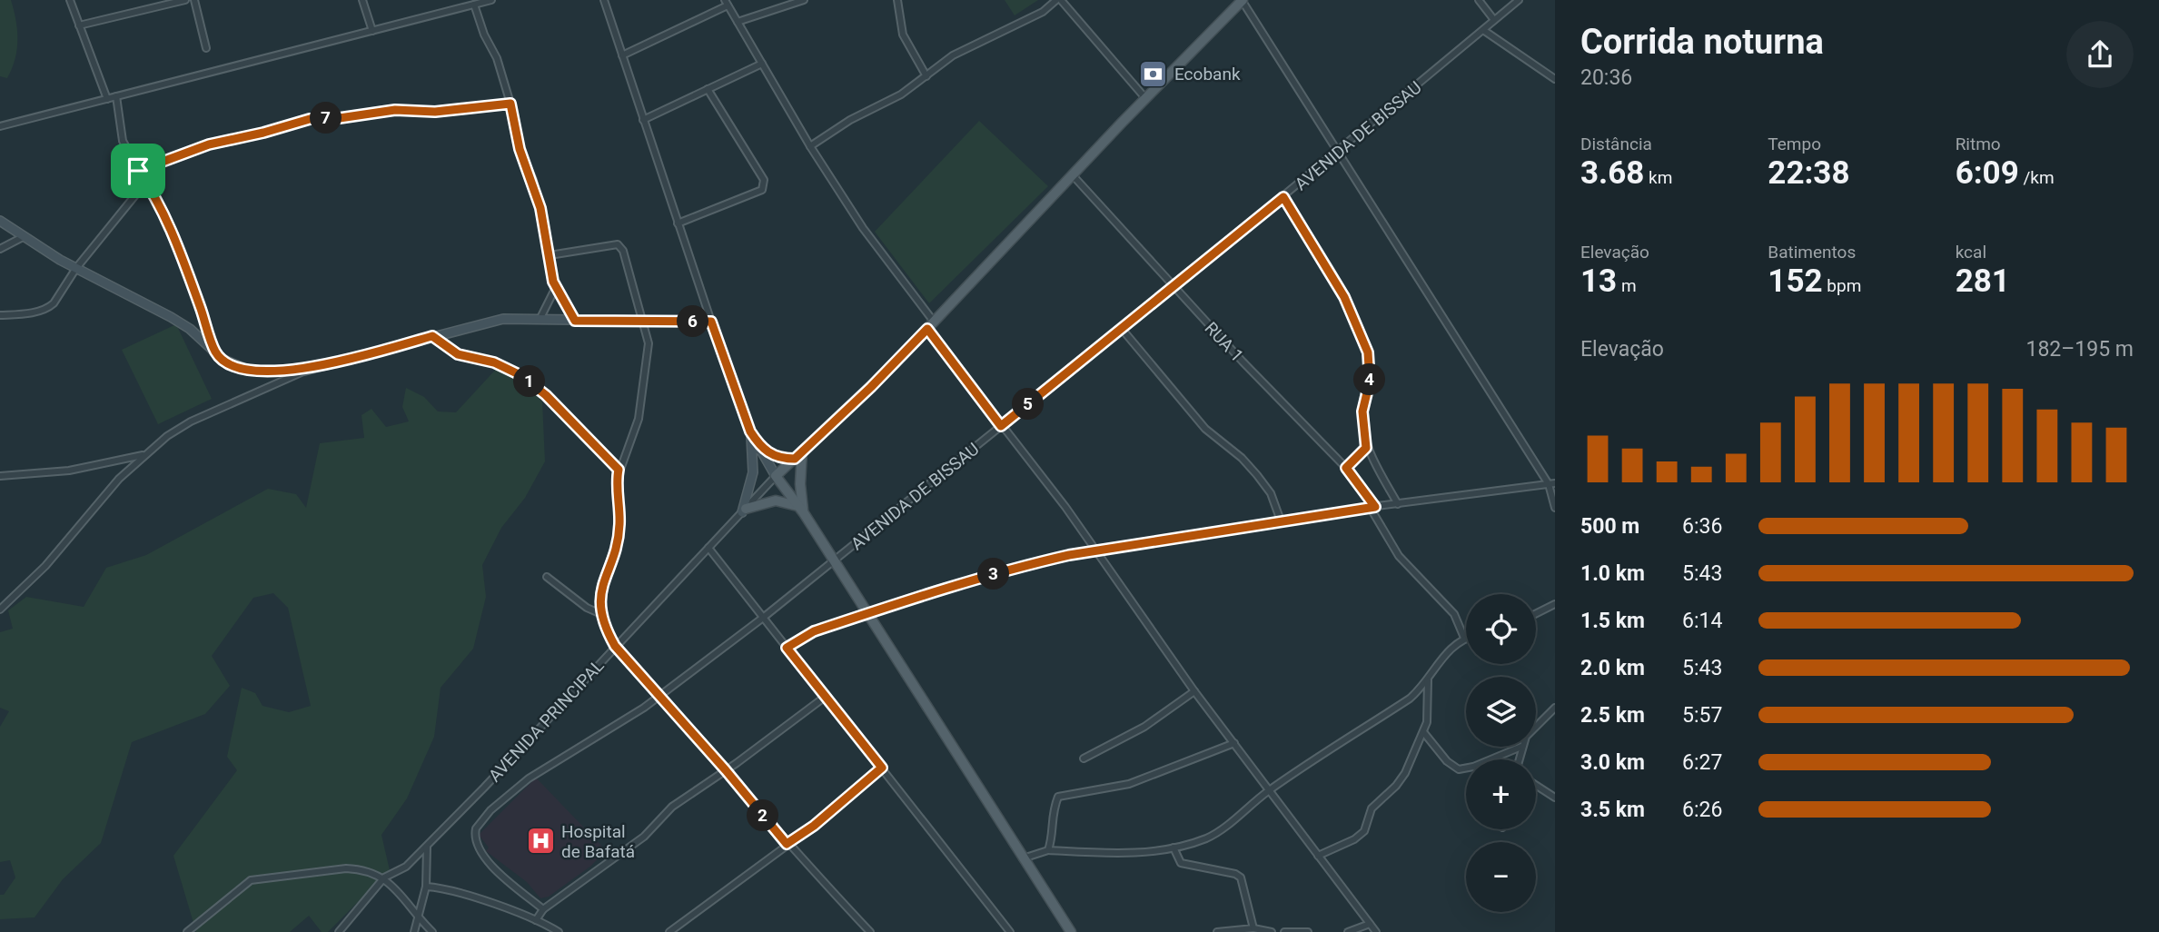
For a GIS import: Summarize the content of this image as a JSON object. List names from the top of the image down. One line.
{"streets":{"street":["AVENIDA DE BISSAU","RUA 1","AVENIDA PRINCIPAL"]},"crossings":[["AVENIDA DE BISSAU","RUA 1"]],"places":{"bank":["Ecobank"],"hospital":["Hospital de Bafatá"]},"page":{"heading":["Corrida noturna","20:36"],"pins":["7","6","4","1","5","3","2"],"stats":[["Distância","3.68 km"],["Tempo","22:38"],["Ritmo","6:09 /km"],["Elevação","13 m"],["Batimentos","152 bpm"],["kcal","281"]],"chart":["Elevação","182–195 m"],"list":[{"name":"500 m","note":"6:36"},{"name":"1.0 km","note":"5:43"},{"name":"1.5 km","note":"6:14"},{"name":"2.0 km","note":"5:43"},{"name":"2.5 km","note":"5:57"},{"name":"3.0 km","note":"6:27"},{"name":"3.5 km","note":"6:26"}],"map_buttons":["+","−"]}}
